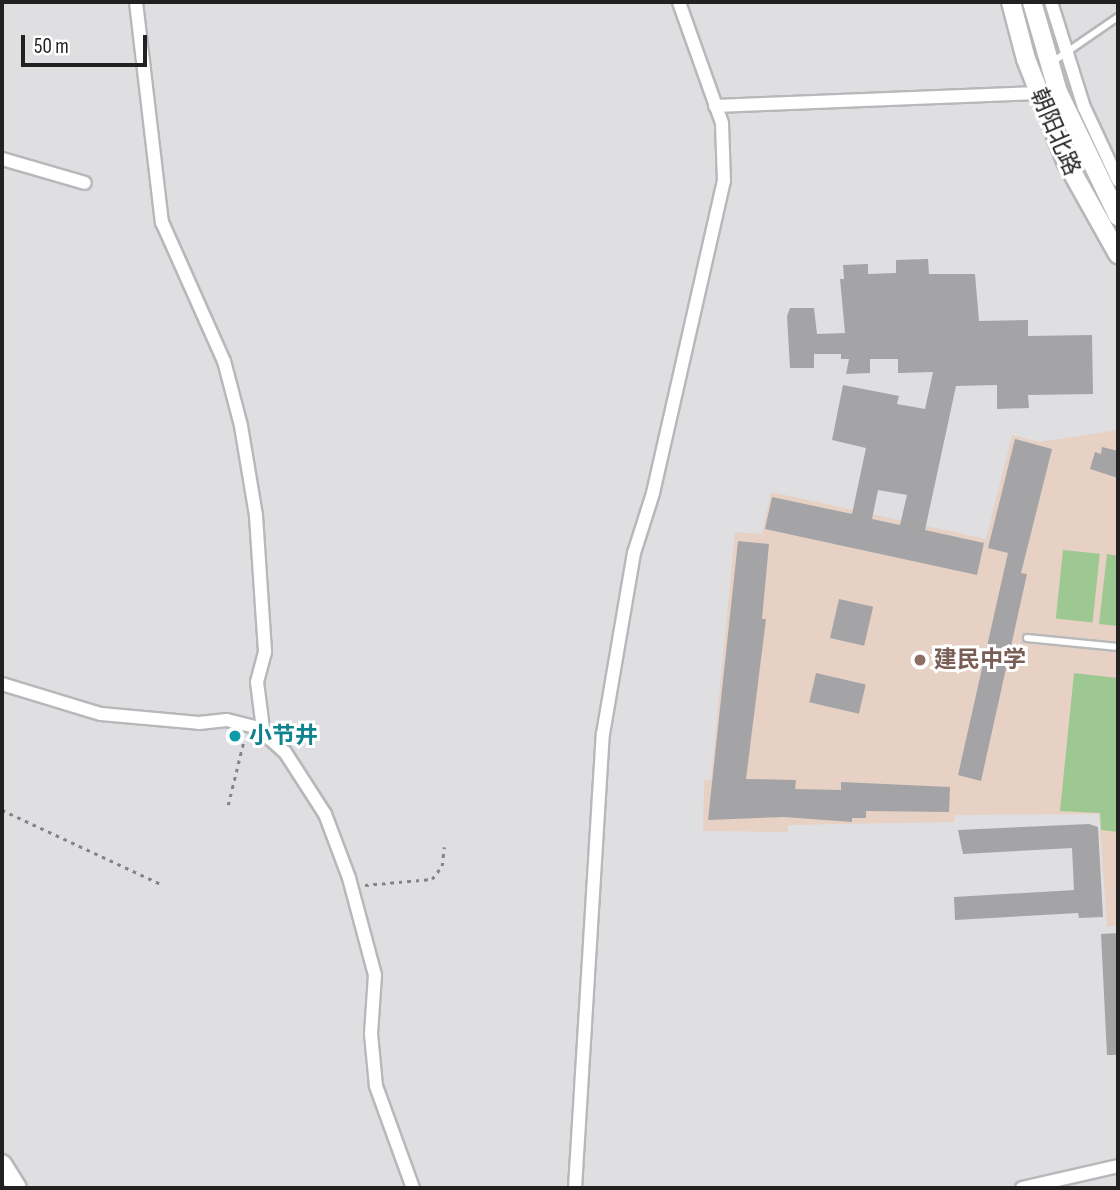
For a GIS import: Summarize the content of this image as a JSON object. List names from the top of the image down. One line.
{"streets":{"main road":["朝阳北路"]},"places":["建民中学","小节井"],"scale_bar":"50 m"}
